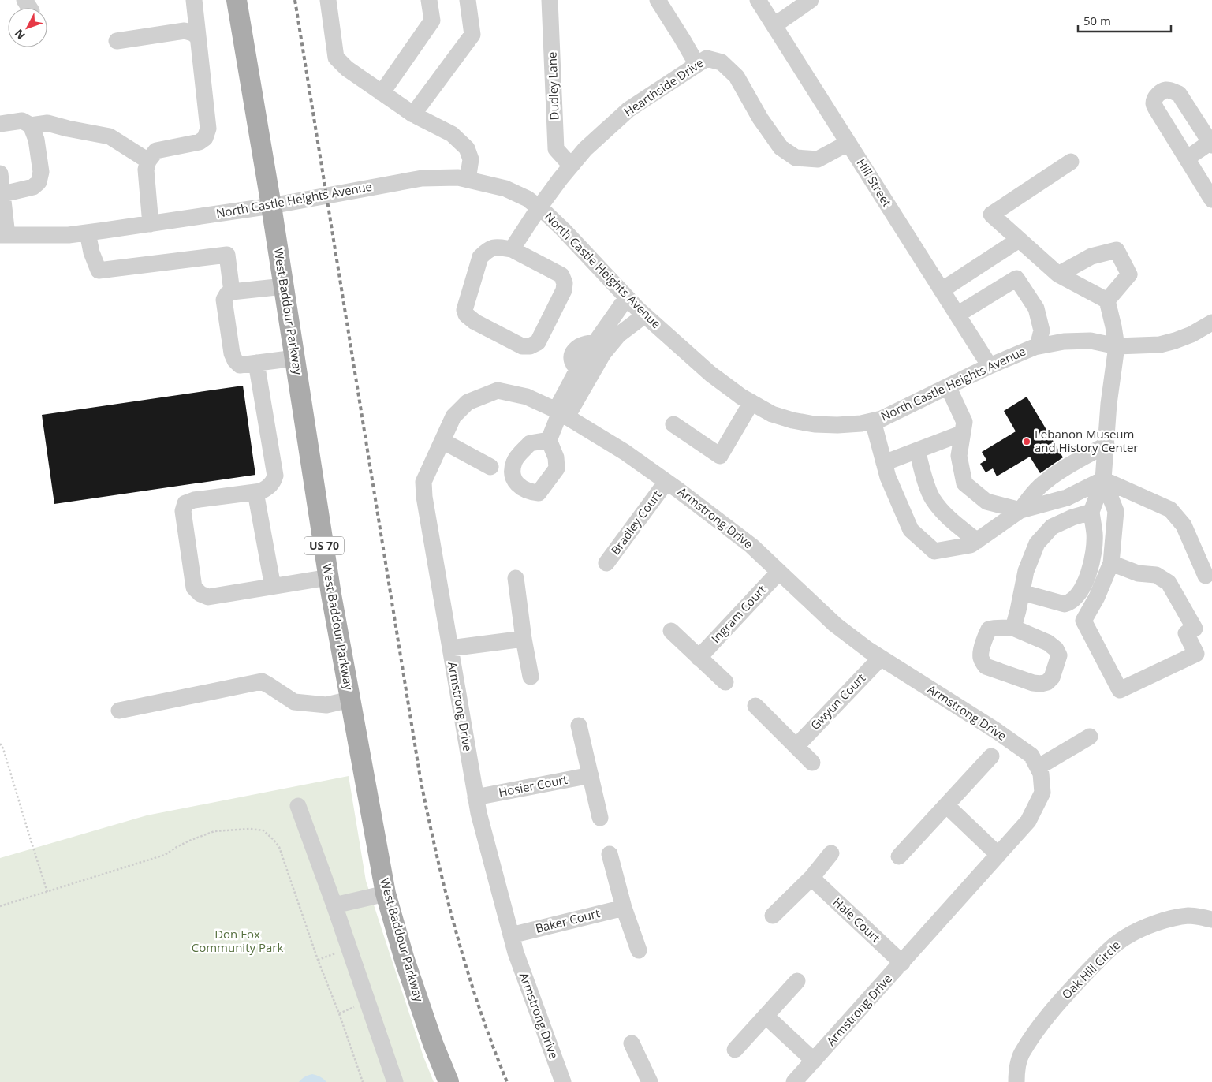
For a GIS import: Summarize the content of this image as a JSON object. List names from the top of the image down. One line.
{"streets":{"main road":["West Baddour Parkway","US 70"],"street":["Dudley Lane","Hearthside Drive","Hill Street","North Castle Heights Avenue","Armstrong Drive","Bradley Court","Ingram Court","Gwyun Court","Hosier Court","Hale Court","Baker Court","Oak Hill Circle"]},"crossings":[["Dudley Lane","Hearthside Drive"],["Hearthside Drive","Hill Street"],["Hearthside Drive","North Castle Heights Avenue"],["Hill Street","North Castle Heights Avenue"],["North Castle Heights Avenue","West Baddour Parkway"],["Armstrong Drive","Bradley Court"],["Armstrong Drive","Ingram Court"],["Armstrong Drive","Gwyun Court"],["Armstrong Drive","Hosier Court"],["Armstrong Drive","Hale Court"],["Armstrong Drive","Baker Court"]],"parks":["Don Fox Community Park"],"places":["Lebanon Museum and History Center"],"scale_bar":"50 m","north":"bottom left"}
